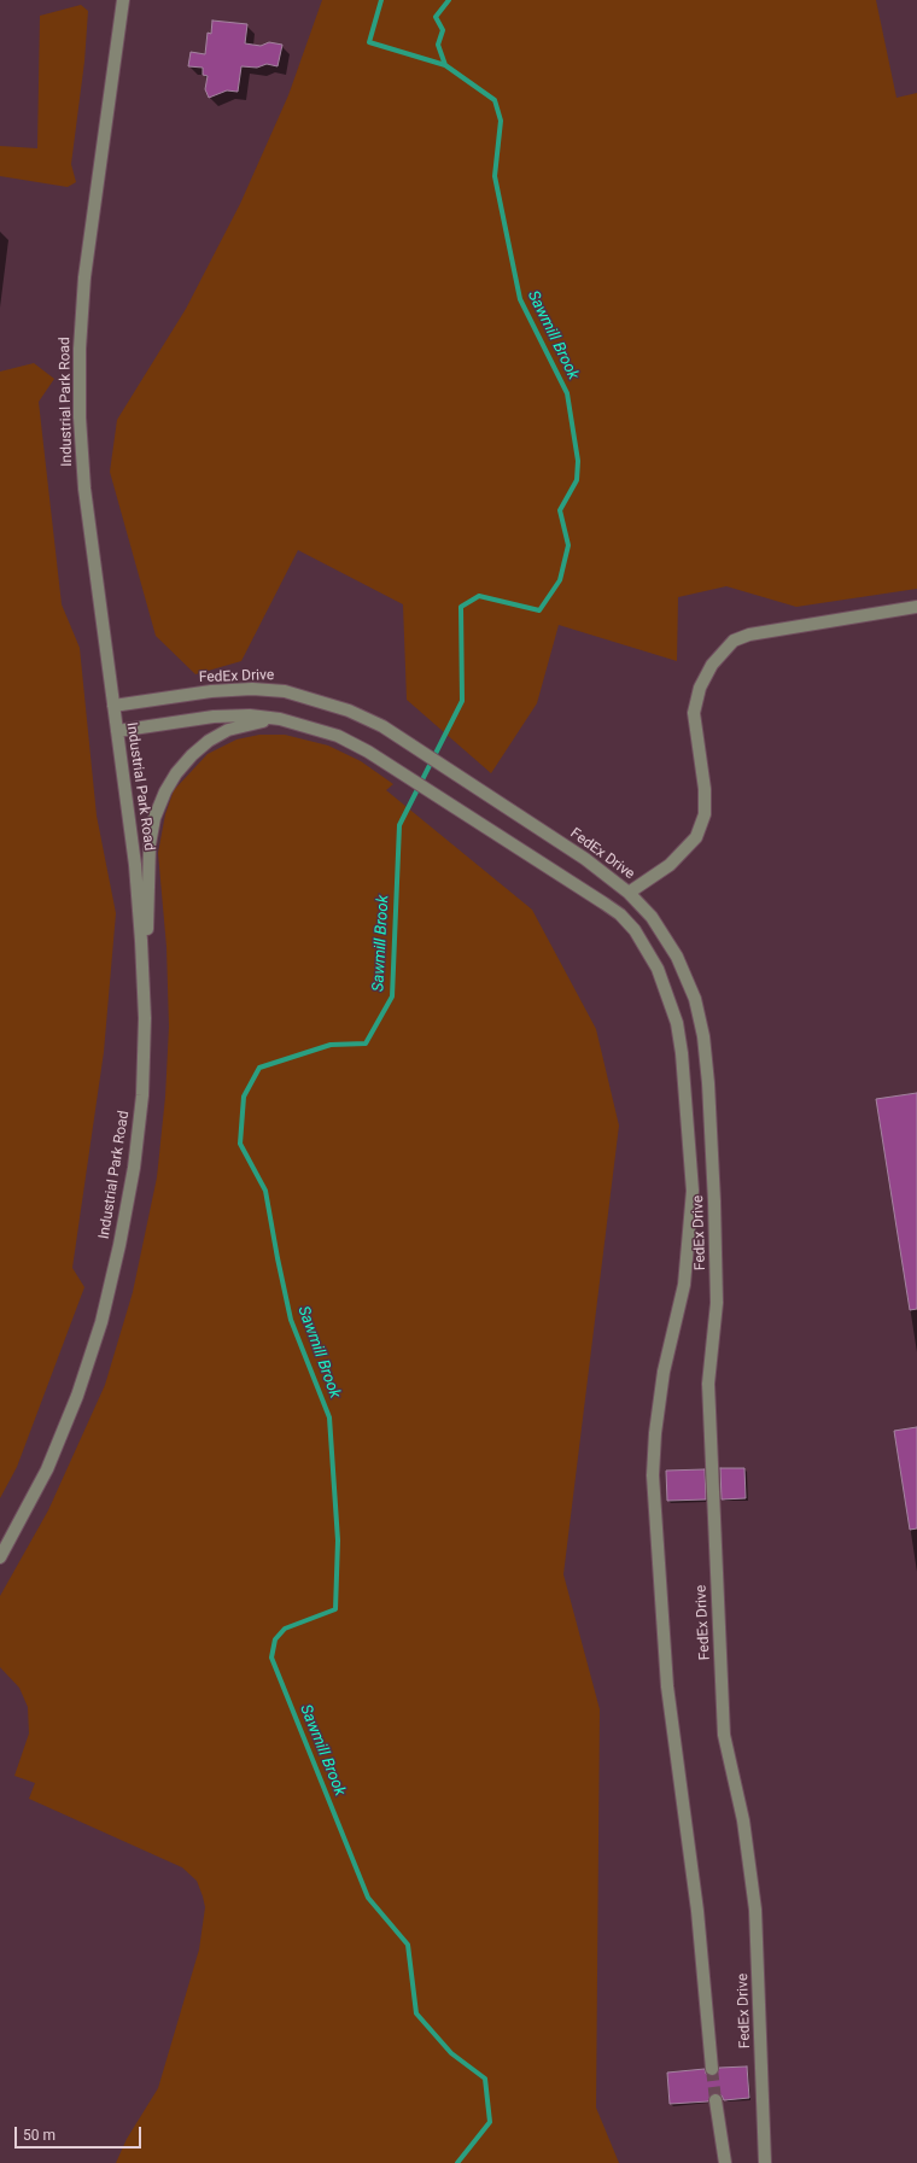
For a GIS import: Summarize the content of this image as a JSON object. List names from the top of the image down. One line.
{"streets":{"street":["Industrial Park Road","FedEx Drive"]},"crossings":[["Industrial Park Road","FedEx Drive"]],"water":["Sawmill Brook"],"scale_bar":"50 m"}
